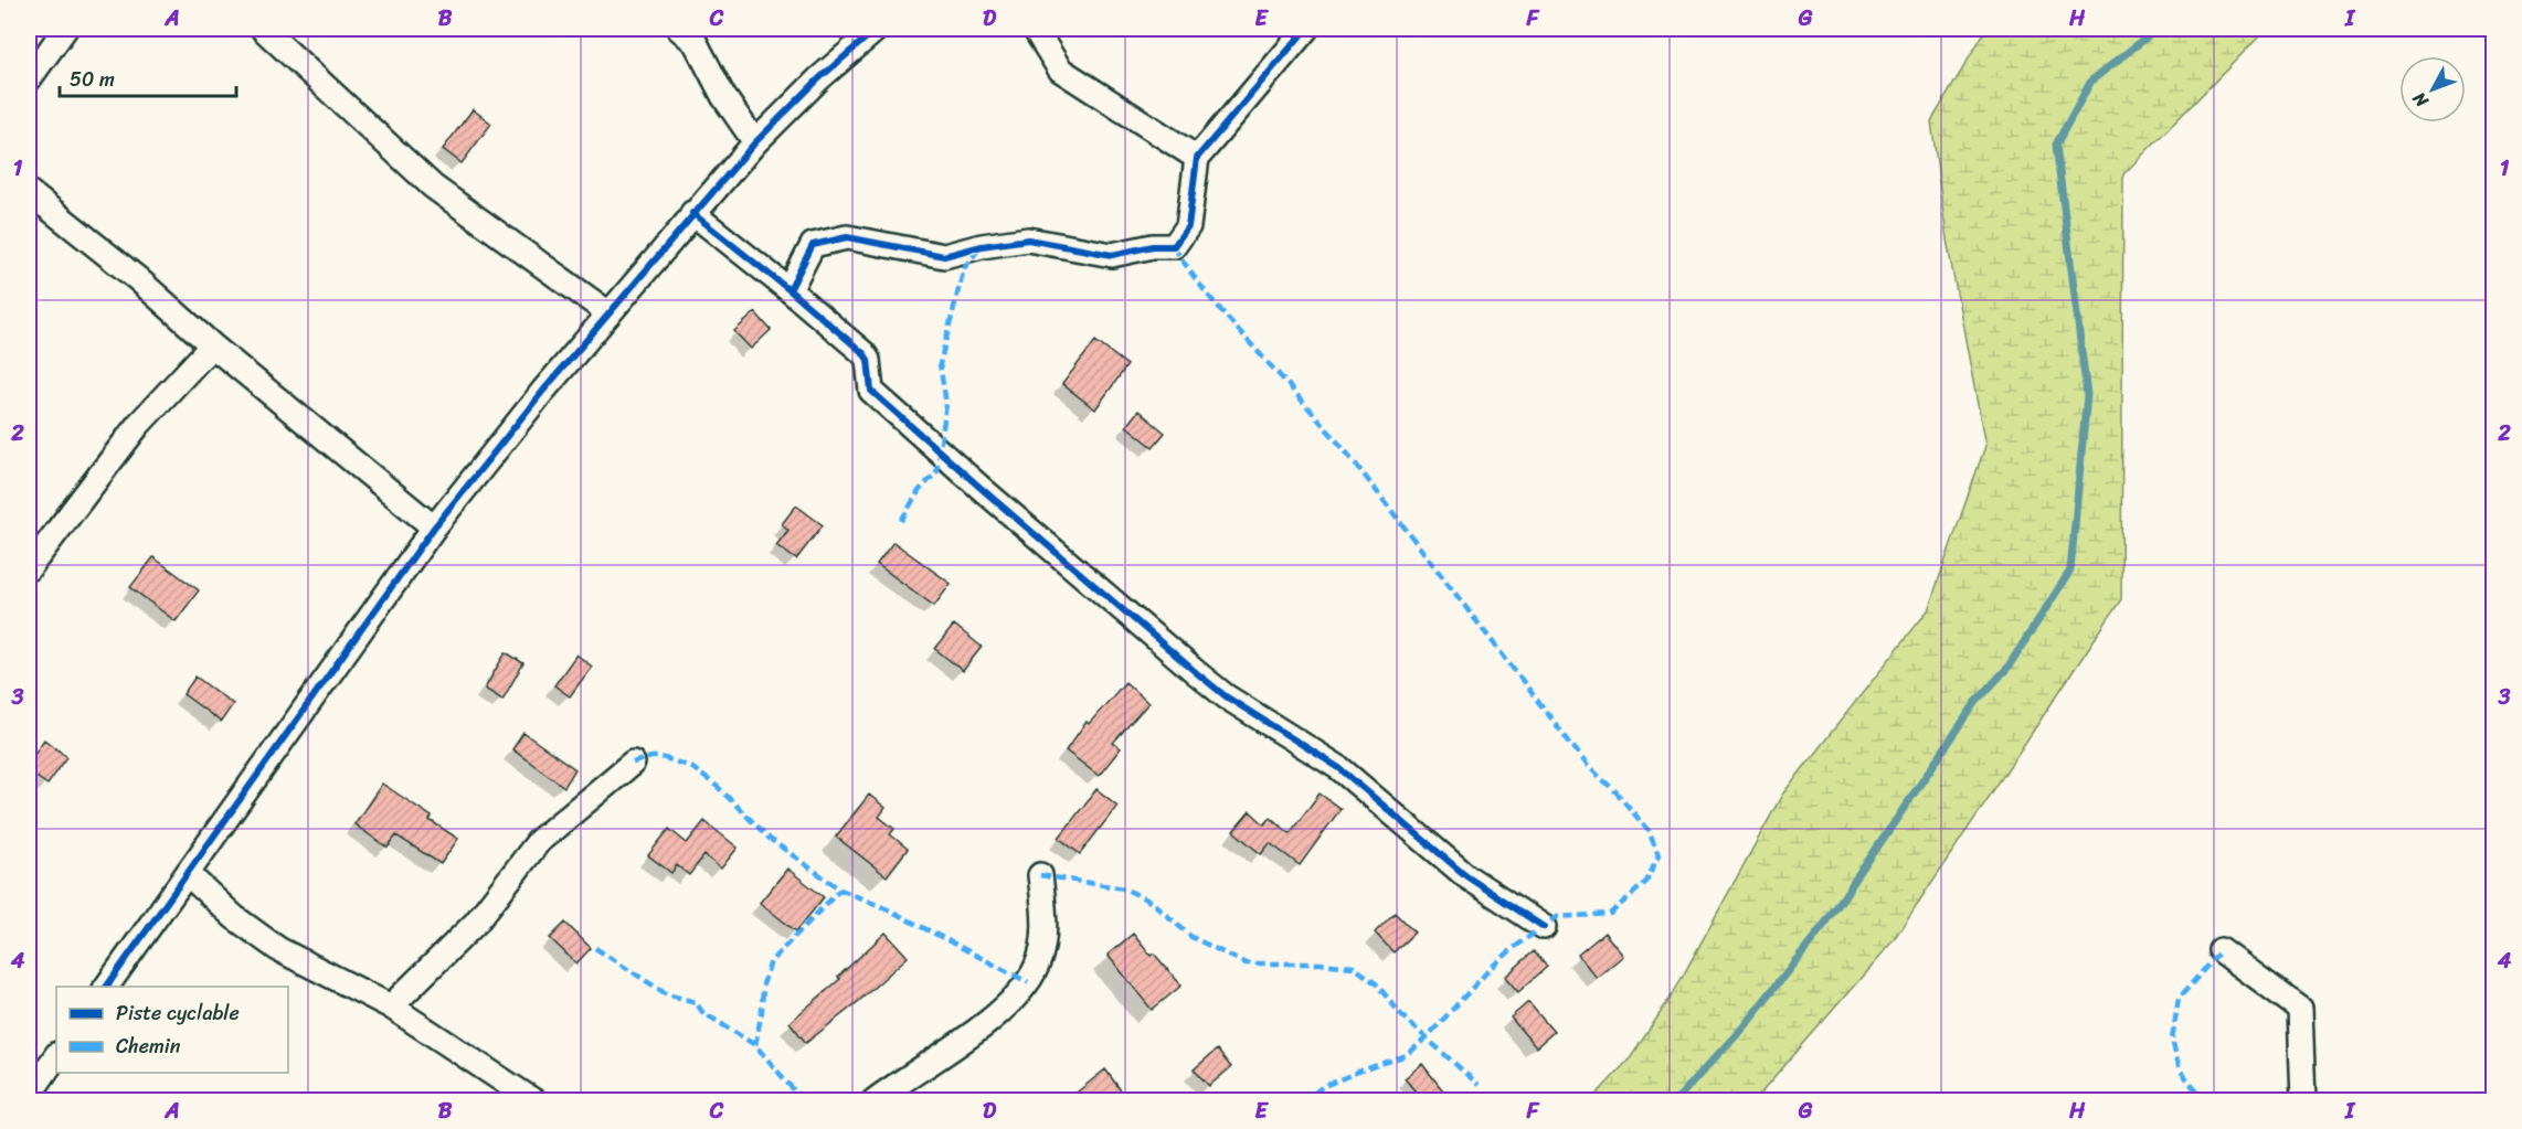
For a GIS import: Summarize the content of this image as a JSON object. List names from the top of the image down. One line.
{"legend":["Piste cyclable","Chemin"],"scale_bar":"50 m","north":"bottom left","grid":{"columns":["A","B","C","D","E","F","G","H","I"],"rows":["1","2","3","4"]}}
